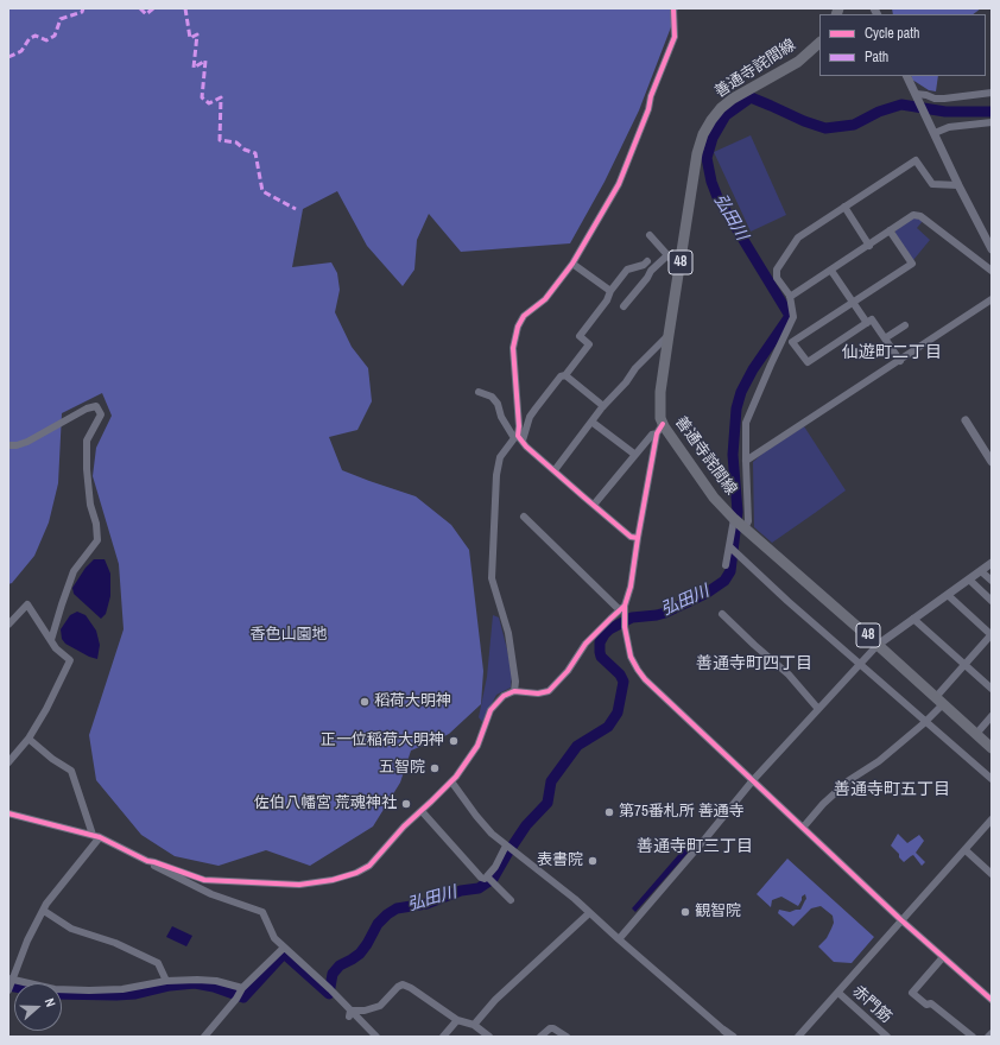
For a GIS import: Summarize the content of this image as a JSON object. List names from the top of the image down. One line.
{"streets":{"main road":["善通寺詫間線","48"],"street":["赤門筋"]},"districts":["仙遊町二丁目","善通寺町四丁目","善通寺町五丁目","善通寺町三丁目"],"water":["弘田川"],"parks":["香色山園地"],"places":["稻荷大明神","正一位稲荷大明神","五智院","佐伯八幡宮 荒魂神社","第75番札所 善通寺","表書院","観智院"],"legend":["Cycle path","Path"],"north":"right"}
